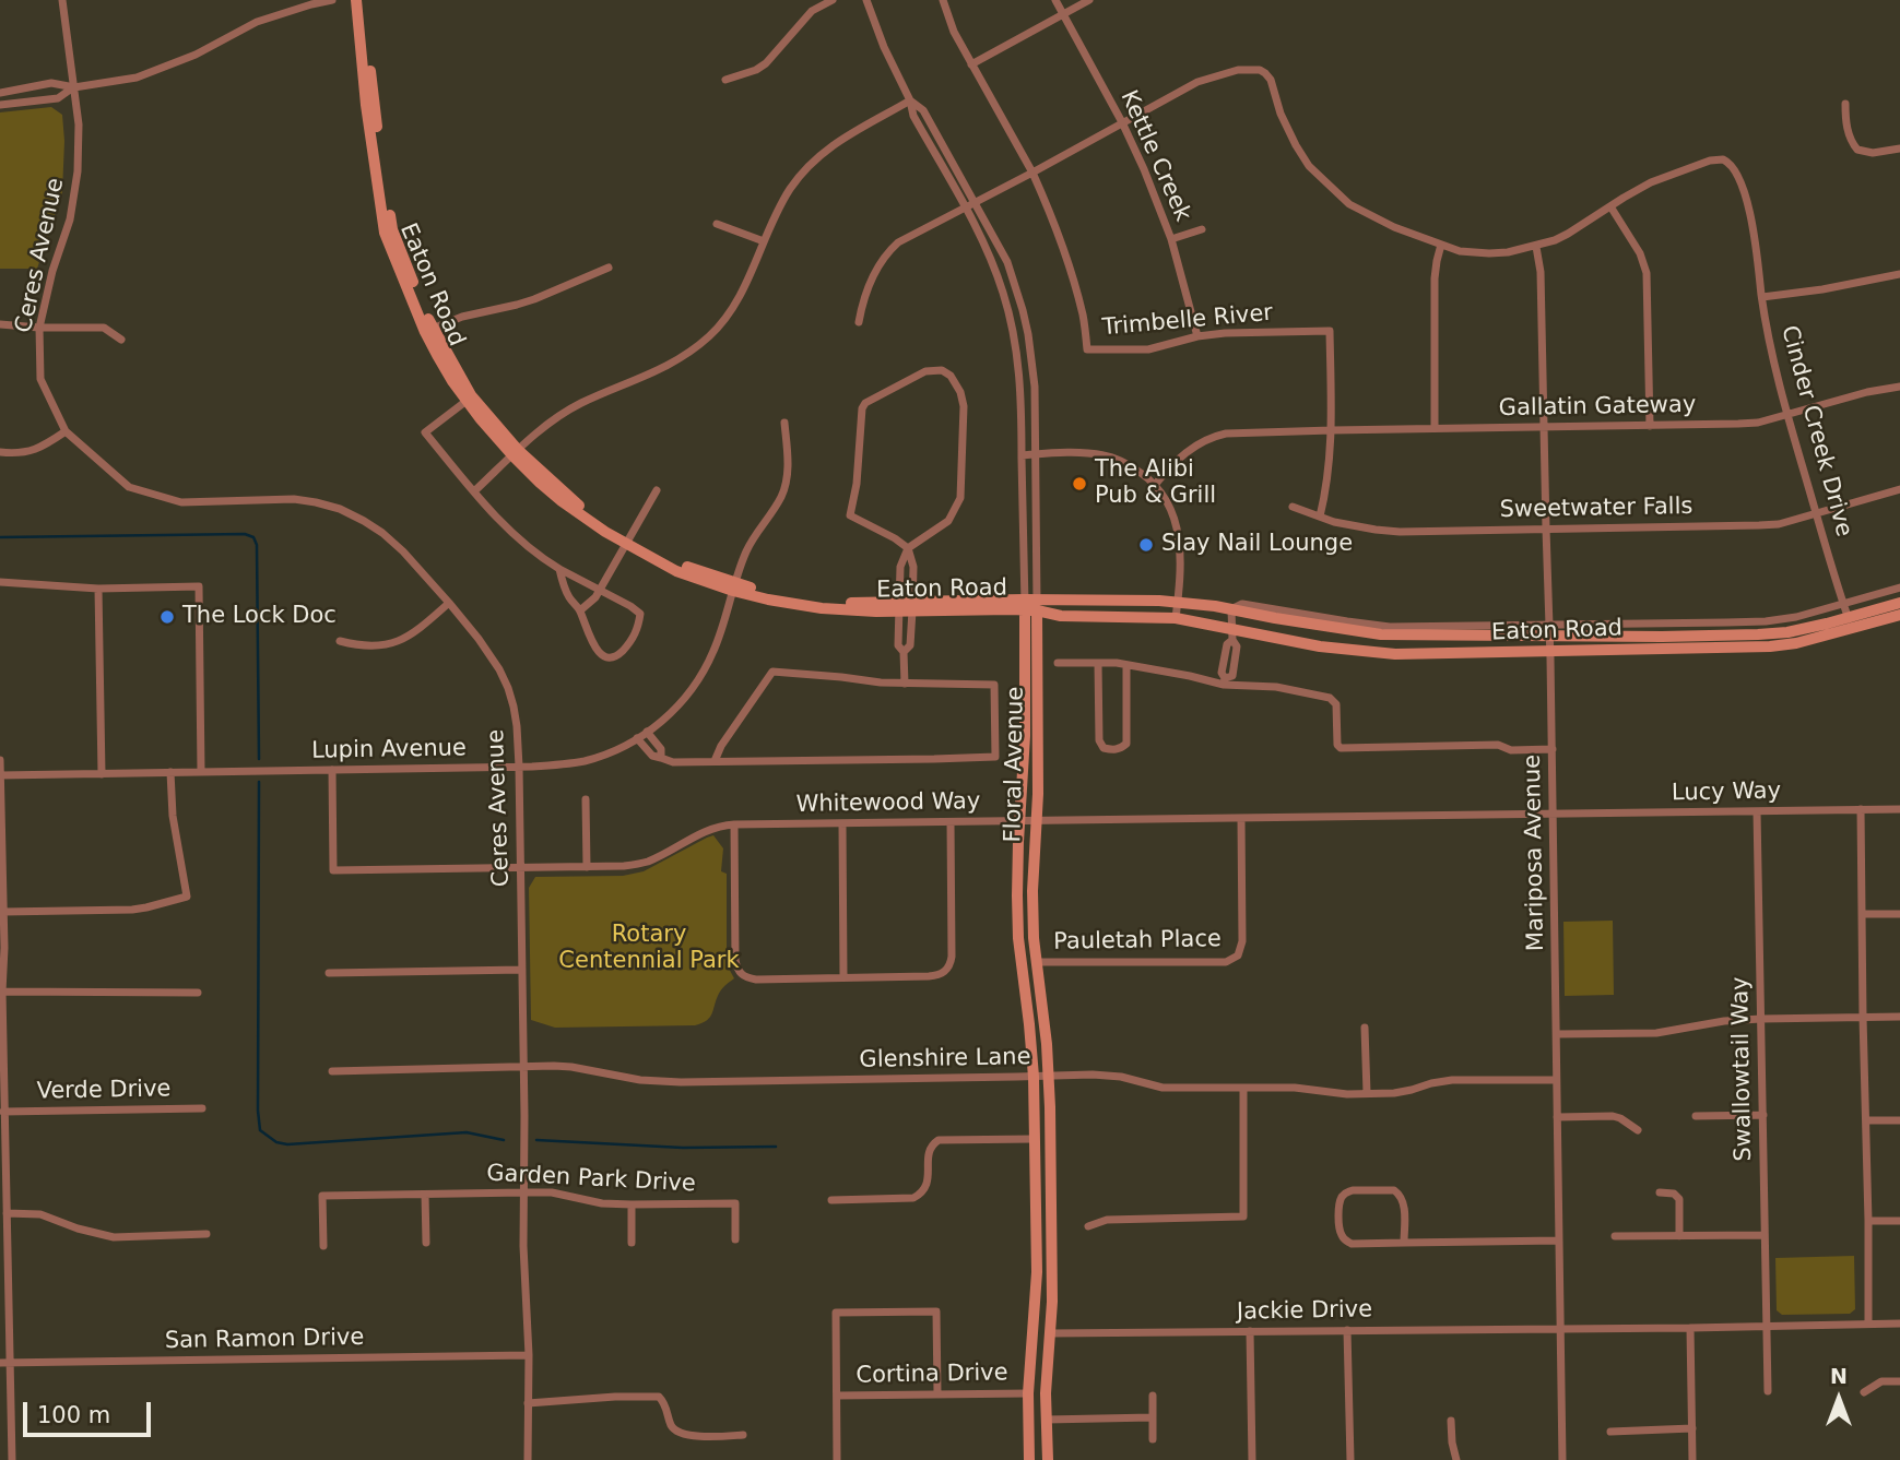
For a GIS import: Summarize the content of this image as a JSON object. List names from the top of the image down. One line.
{"streets":{"street":["Kettle Creek","Ceres Avenue","Eaton Road","Trimbelle River","Gallatin Gateway","Cinder Creek Drive","Sweetwater Falls","Lupin Avenue","Floral Avenue","Lucy Way","Whitewood Way","Mariposa Avenue","Pauletah Place","Glenshire Lane","Swallowtail Way","Verde Drive","Garden Park Drive","Jackie Drive","San Ramon Drive","Cortina Drive"]},"crossings":[["Kettle Creek","Trimbelle River"],["Ceres Avenue","Lupin Avenue"],["Ceres Avenue","Whitewood Way"],["Ceres Avenue","Glenshire Lane"],["Ceres Avenue","Garden Park Drive"],["Ceres Avenue","San Ramon Drive"],["Eaton Road","Cinder Creek Drive"],["Eaton Road","Lupin Avenue"],["Eaton Road","Floral Avenue"],["Eaton Road","Mariposa Avenue"],["Trimbelle River","Gallatin Gateway"],["Gallatin Gateway","Cinder Creek Drive"],["Gallatin Gateway","Mariposa Avenue"],["Cinder Creek Drive","Sweetwater Falls"],["Sweetwater Falls","Mariposa Avenue"],["Lupin Avenue","Whitewood Way"],["Floral Avenue","Whitewood Way"],["Floral Avenue","Pauletah Place"],["Floral Avenue","Glenshire Lane"],["Floral Avenue","Jackie Drive"],["Floral Avenue","Cortina Drive"],["Lucy Way","Whitewood Way"],["Lucy Way","Mariposa Avenue"],["Lucy Way","Swallowtail Way"],["Whitewood Way","Mariposa Avenue"],["Whitewood Way","Pauletah Place"],["Mariposa Avenue","Glenshire Lane"],["Mariposa Avenue","Jackie Drive"],["Swallowtail Way","Jackie Drive"]],"parks":["Rotary Centennial Park"],"places":["The Alibi Pub & Grill","Slay Nail Lounge","The Lock Doc"],"scale_bar":"100 m","north":"top"}
